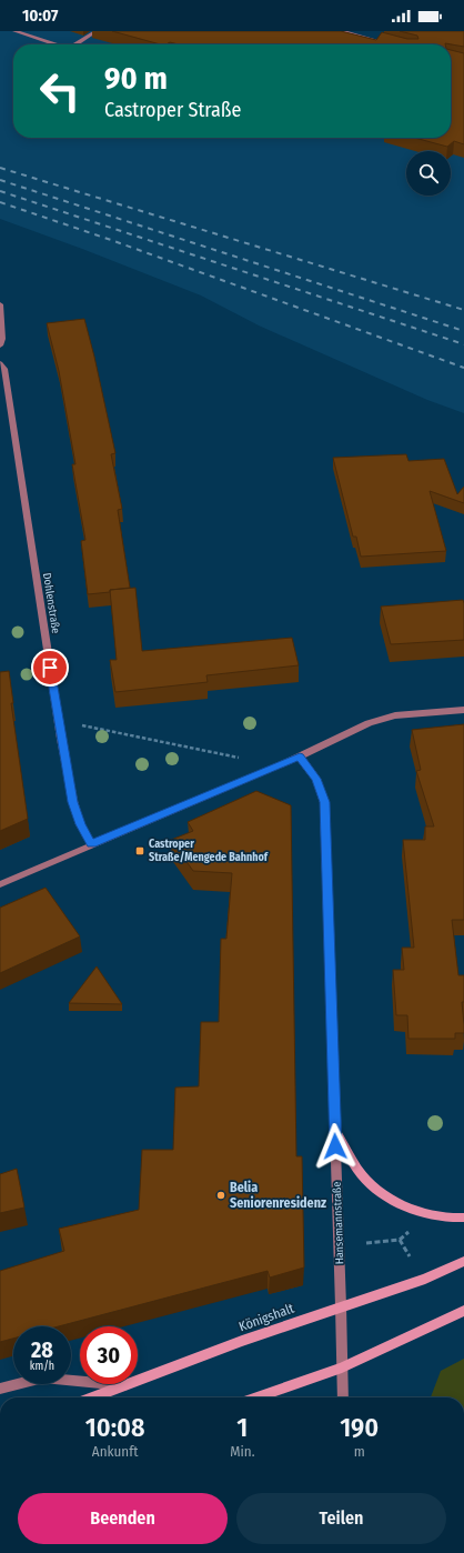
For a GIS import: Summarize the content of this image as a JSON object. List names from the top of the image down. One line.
{"streets":{"main road":["Königshalt"],"street":["Dohlenstraße","Hansemannstraße"]},"crossings":[["Hansemannstraße","Königshalt"]],"places":{"transit":["Castroper Straße/Mengede Bahnhof"],"other":["Belia Seniorenresidenz"]},"page":{"status":"10:07","turn":["90 m","Castroper Straße"],"speed":"28 km/h","limit":"30","eta":["10:08","Ankunft","1","Min.","190","m"],"buttons":["Beenden","Teilen"]}}
